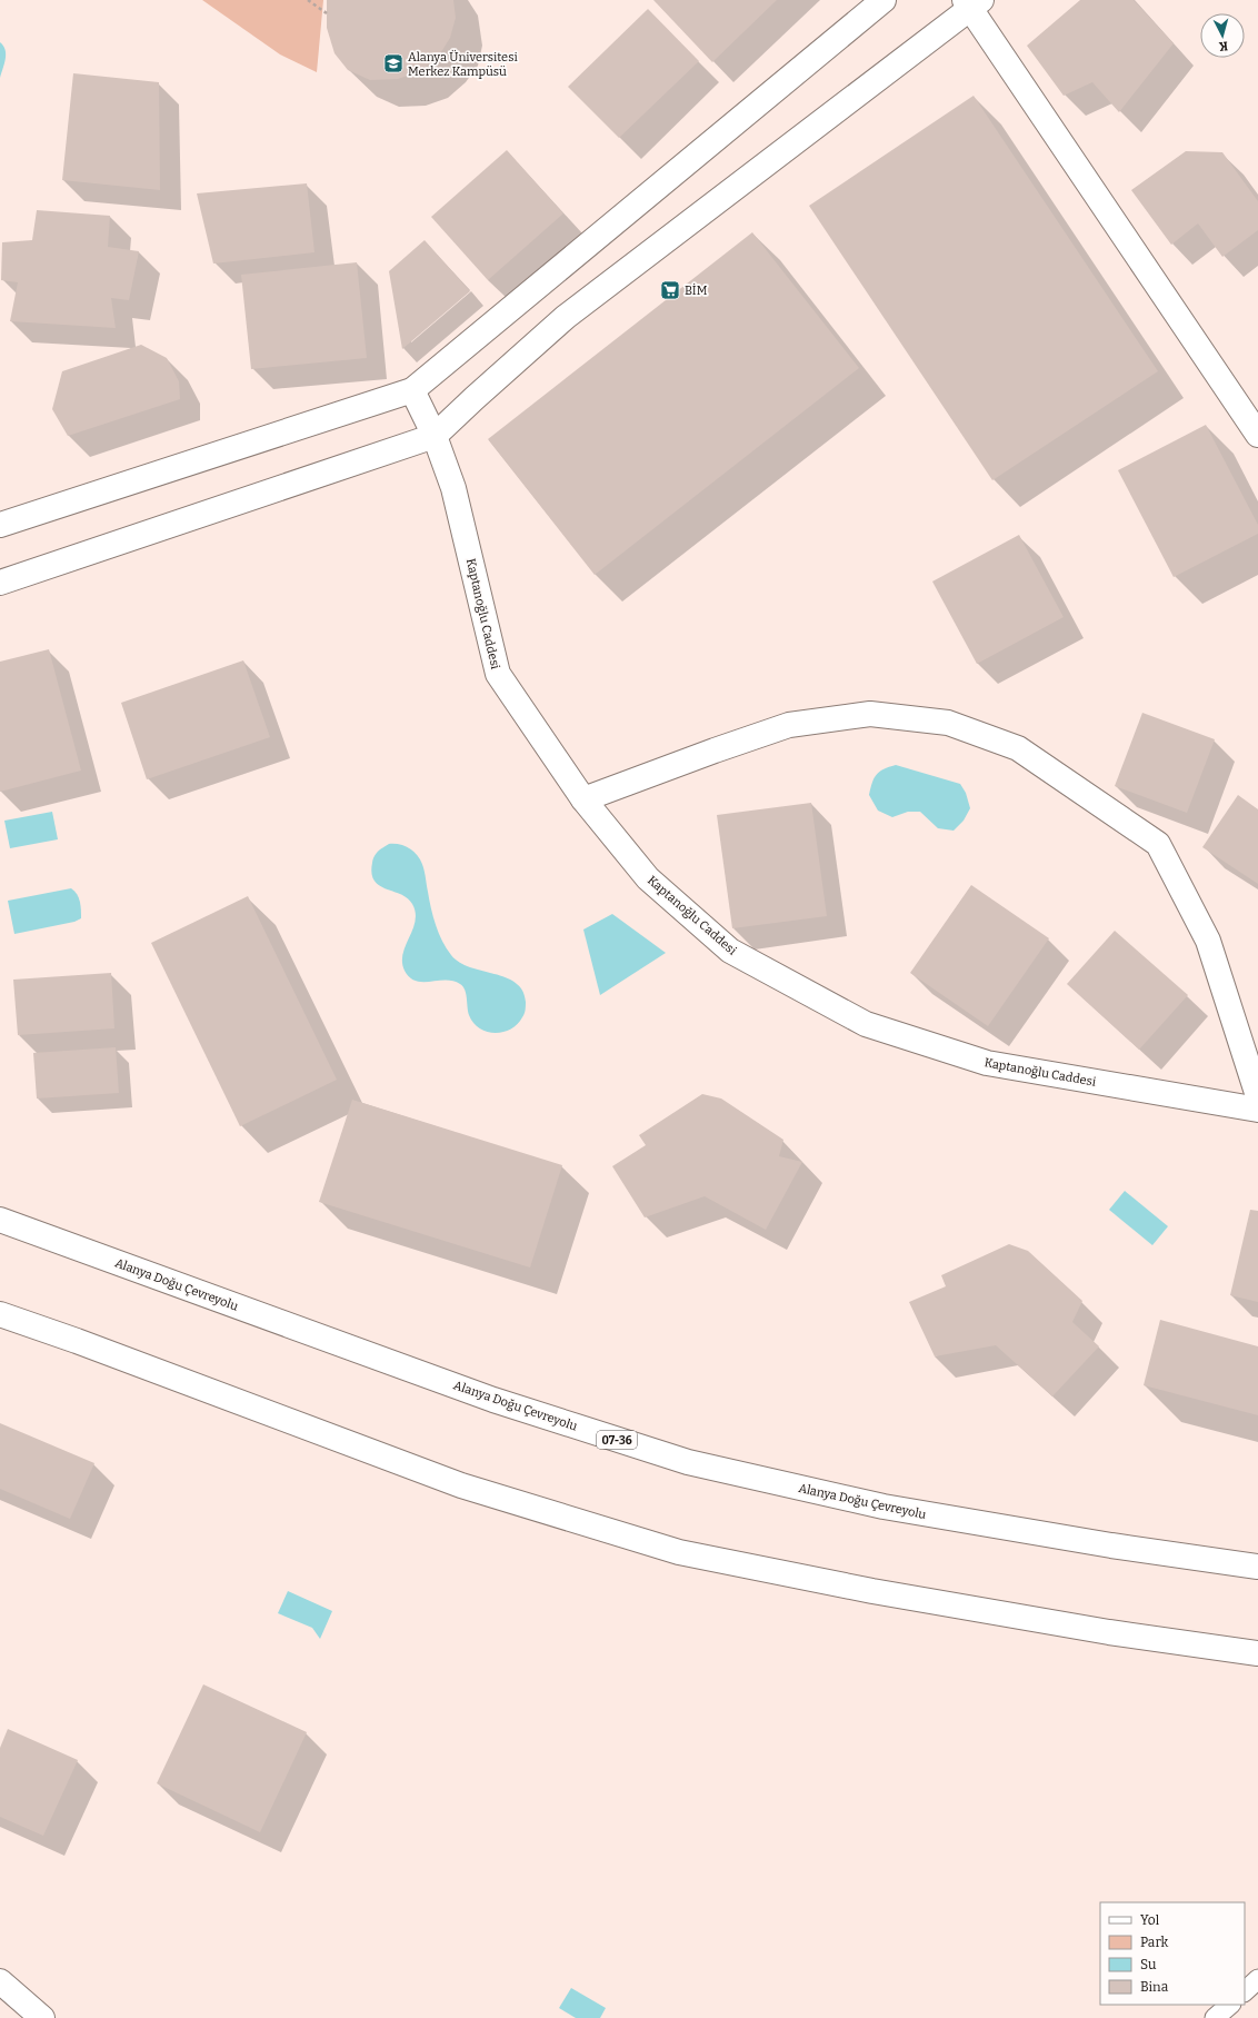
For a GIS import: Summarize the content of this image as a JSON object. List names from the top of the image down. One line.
{"streets":{"main road":["Kaptanoğlu Caddesi","Alanya Doğu Çevreyolu","07-36"]},"places":{"school or university":["Alanya Üniversitesi Merkez Kampüsü"],"supermarket":["BİM"]},"legend":["Yol","Park","Su","Bina"],"north":"bottom"}
